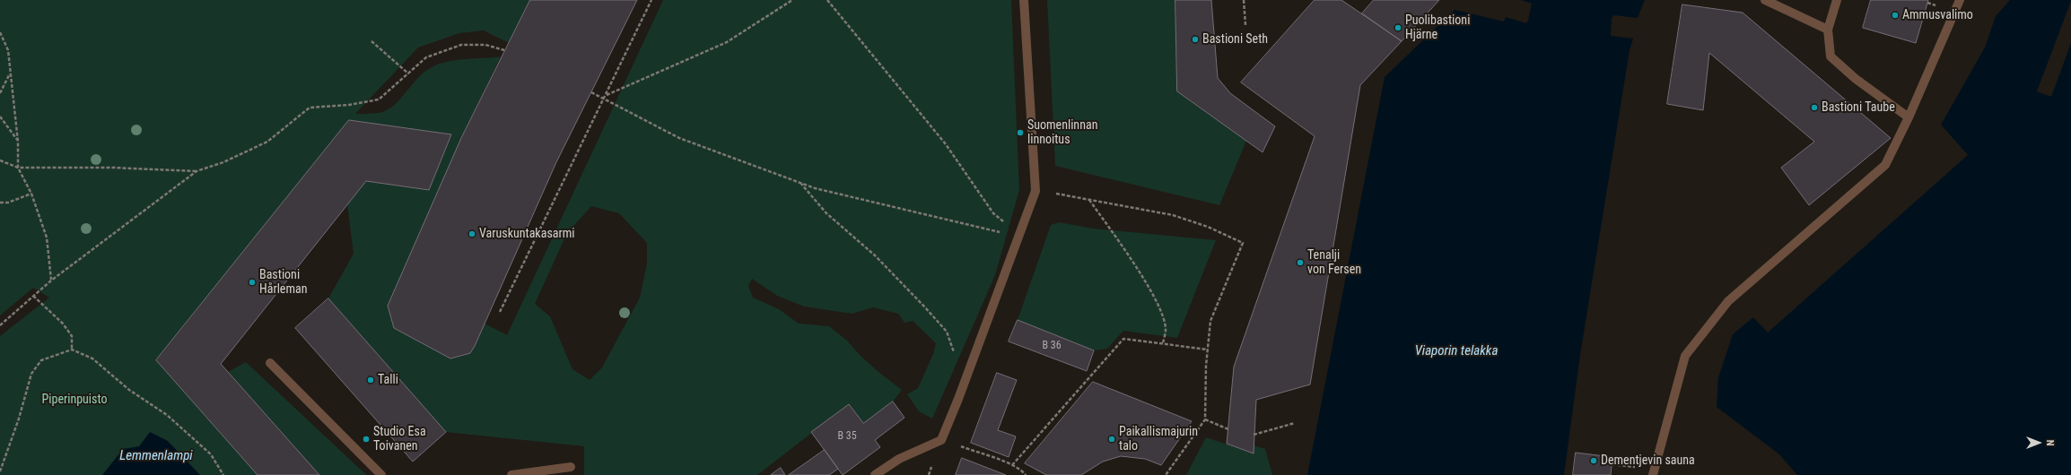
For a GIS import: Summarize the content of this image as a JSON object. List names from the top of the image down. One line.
{"water":["Viaporin telakka","Lemmenlampi"],"parks":["Piperinpuisto"],"places":["Ammusvalimo","Puolibastioni Hjärne","Bastioni Seth","Bastioni Taube","Suomenlinnan linnoitus","Varuskuntakasarmi","Tenalji von Fersen","Bastioni Hårleman","Talli","Studio Esa Toivanen","Paikallismajurin talo","Dementjevin sauna"],"house_numbers":["B 36","B 35"],"north":"right"}
